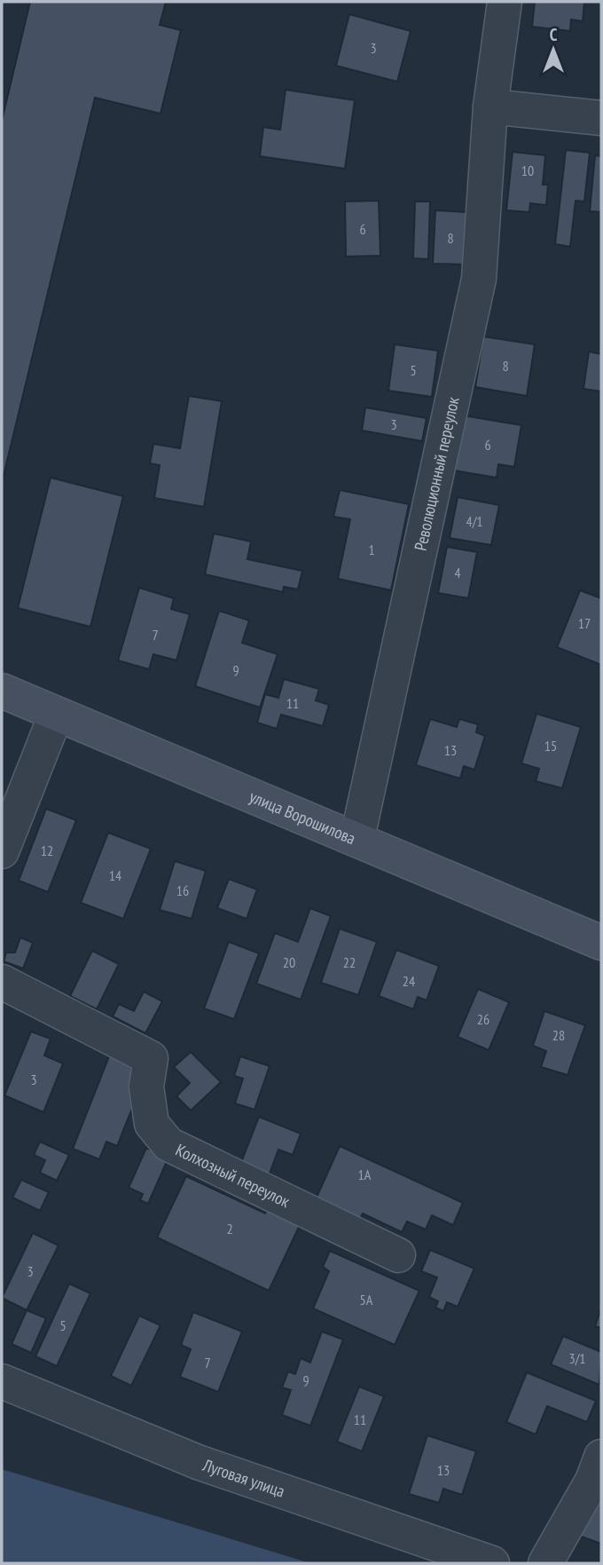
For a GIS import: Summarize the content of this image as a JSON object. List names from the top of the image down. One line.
{"streets":{"street":["Революционный переулок","улица Ворошилова","Колхозный переулок","Луговая улица"]},"crossings":[["Революционный переулок","улица Ворошилова"]],"house_numbers":["3","10","6","8","8","5","3","6","4/1","1","4","17","7","9","11","15","13","12","14","16","20","22","24","26","28","3","1А","2","3","5А","5","3/1","7","9","11","13"],"north":"top"}
